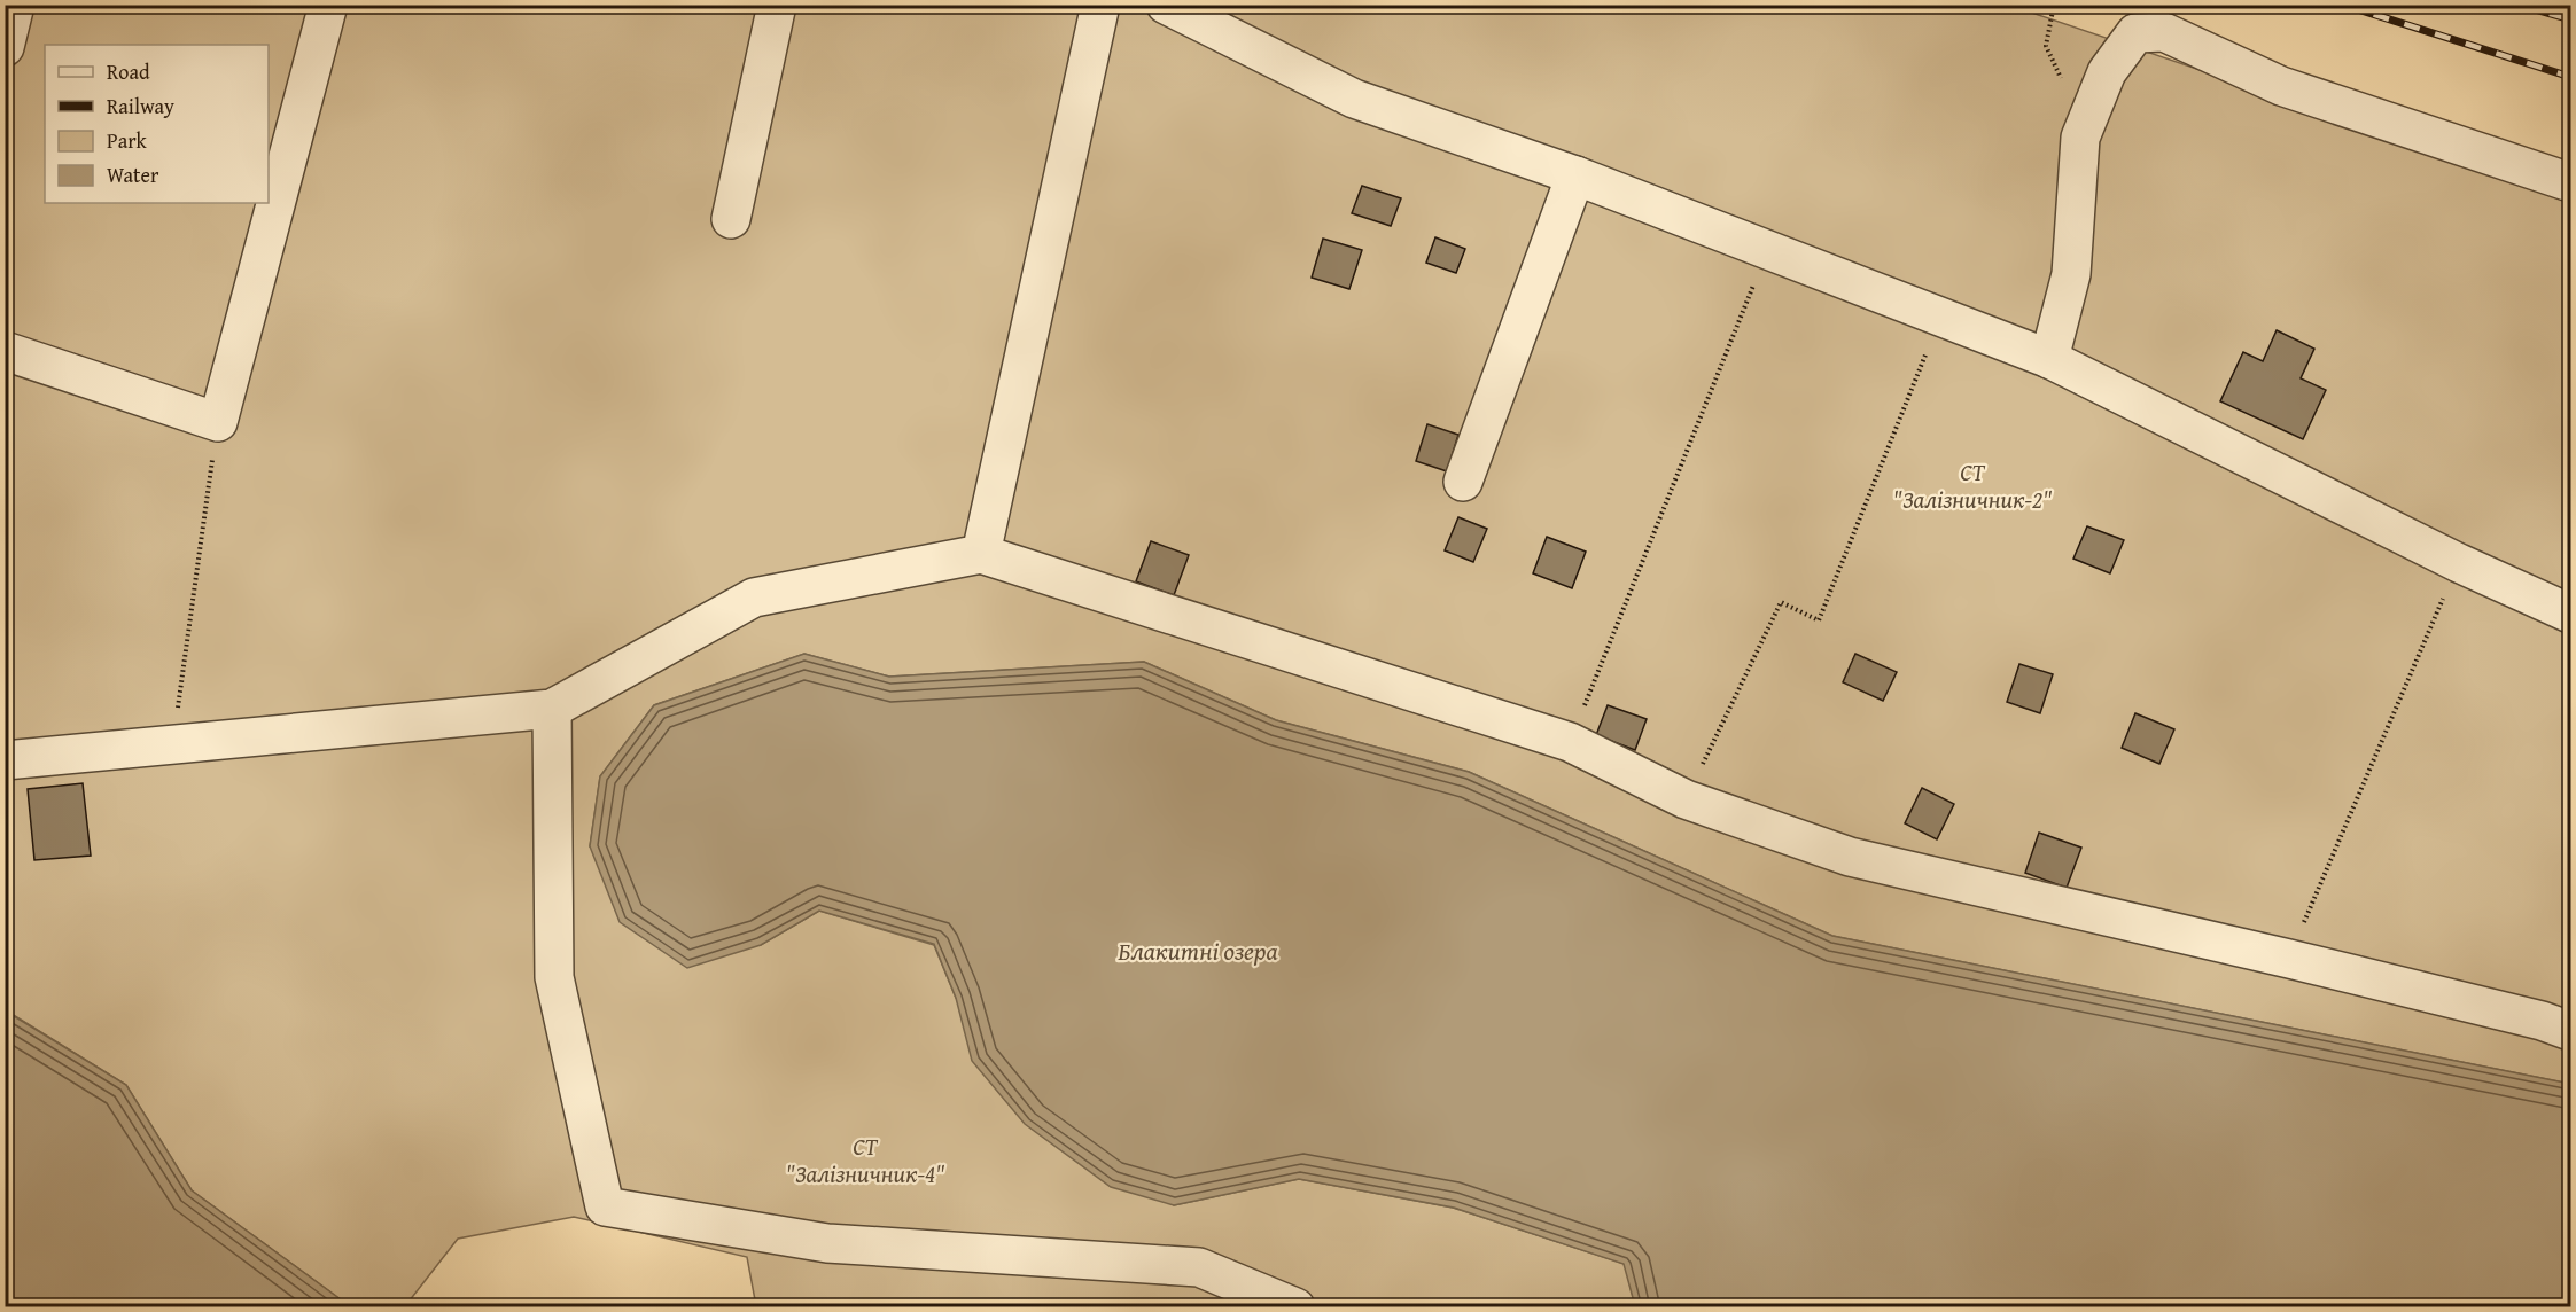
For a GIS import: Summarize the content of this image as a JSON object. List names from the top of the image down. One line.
{"water":["Блакитні озера"],"parks":["СТ \"Залізничник-2\"","СТ \"Залізничник-4\""],"legend":["Road","Railway","Park","Water"]}
